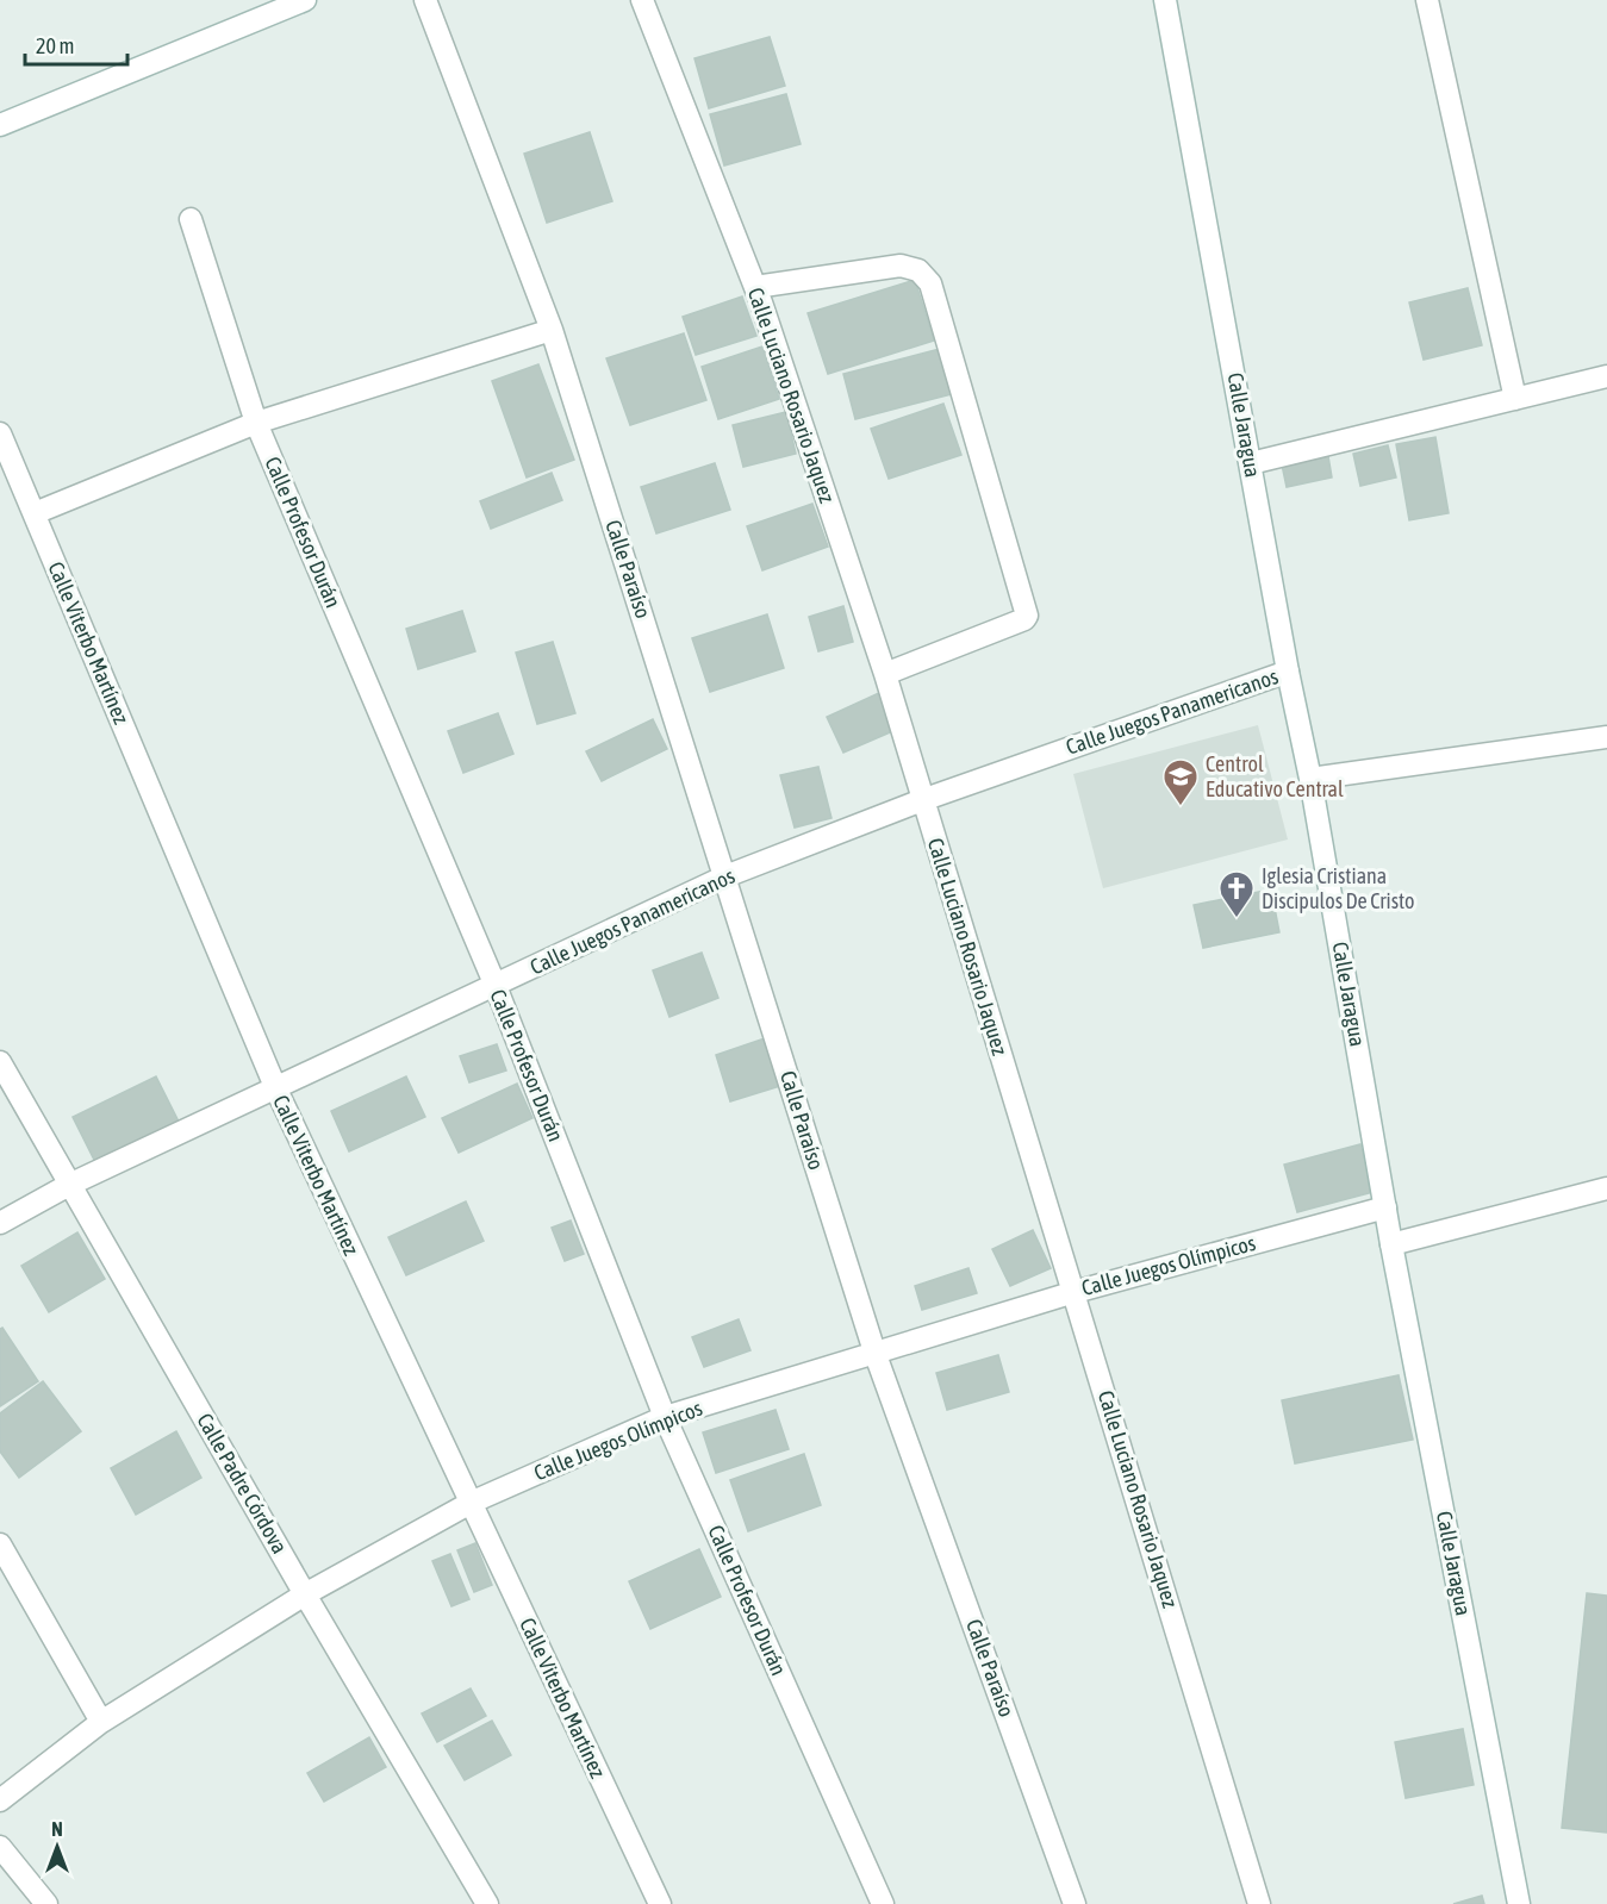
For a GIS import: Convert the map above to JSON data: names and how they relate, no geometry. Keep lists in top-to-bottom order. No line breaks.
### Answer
{"streets":{"street":["Calle Luciano Rosario Jaquez","Calle Jaragua","Calle Profesor Durán","Calle Paraíso","Calle Viterbo Martínez","Calle Juegos Panamericanos","Calle Juegos Olímpicos","Calle Padre Córdova"]},"crossings":[["Calle Luciano Rosario Jaquez","Calle Juegos Panamericanos"],["Calle Luciano Rosario Jaquez","Calle Juegos Olímpicos"],["Calle Jaragua","Calle Juegos Panamericanos"],["Calle Jaragua","Calle Juegos Olímpicos"],["Calle Profesor Durán","Calle Juegos Panamericanos"],["Calle Profesor Durán","Calle Juegos Olímpicos"],["Calle Paraíso","Calle Juegos Panamericanos"],["Calle Paraíso","Calle Juegos Olímpicos"],["Calle Viterbo Martínez","Calle Juegos Panamericanos"],["Calle Viterbo Martínez","Calle Juegos Olímpicos"],["Calle Juegos Panamericanos","Calle Padre Córdova"],["Calle Juegos Olímpicos","Calle Padre Córdova"]],"places":{"school or university":["Centrol Educativo Central"],"church":["Iglesia Cristiana Discipulos De Cristo"]},"scale_bar":"20 m","north":"top"}
